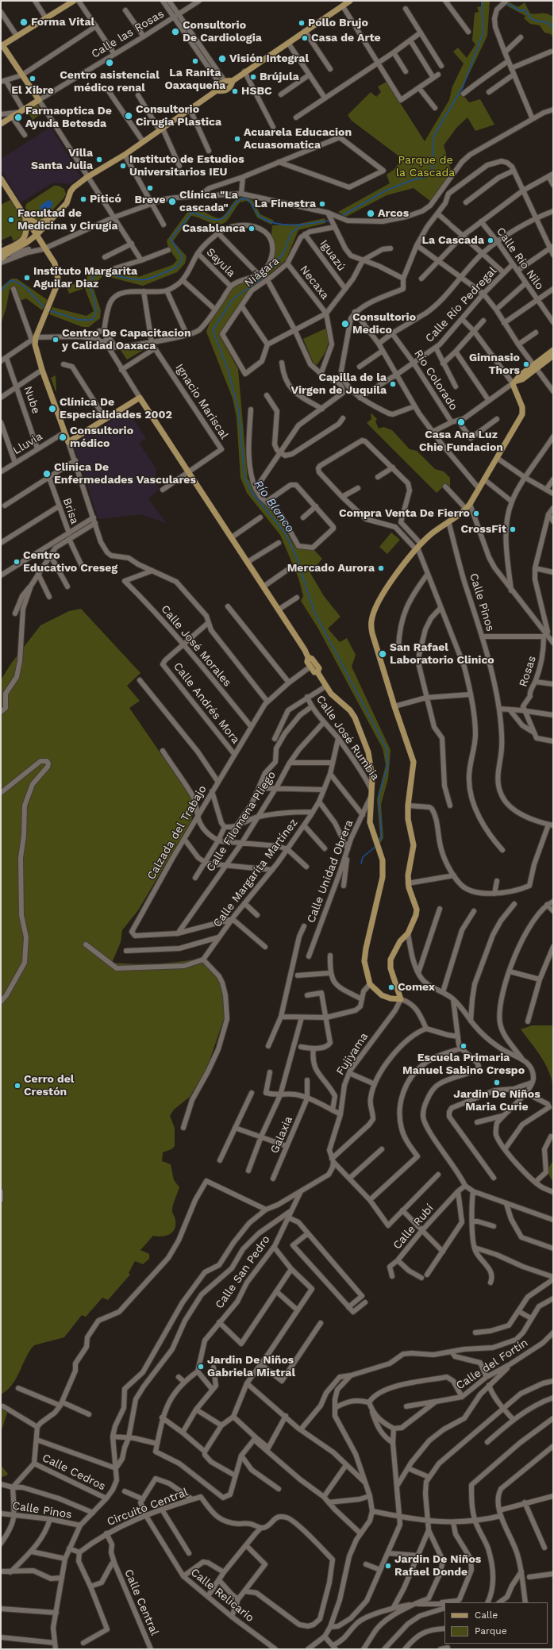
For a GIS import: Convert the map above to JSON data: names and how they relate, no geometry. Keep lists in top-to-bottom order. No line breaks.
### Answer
{"streets":{"main road":["Calle las Rosas"],"street":["Iguazú","Calle Río Nilo","Sayula","Niágara","Necaxa","Calle Río Pedregal","Río Colorado","Nube","Ignacio Mariscal","Lluvia","Brisa","Calle Pinos","Calle José Morales","Rosas","Calle Andrés Mora","Calle José Rumbia","Calle Filomena Pliego","Calzada del Trabajo","Calle Unidad Obrera","Calle Margarita Martínez","Fujiyama","Galaxia","Calle Rubí","Calle San Pedro","Calle del Fortín","Calle Cedros","Circuito Central","Calle Relicario","Calle Central"]},"crossings":[["Iguazú","Niágara"],["Calle Río Nilo","Calle Río Pedregal"],["Niágara","Necaxa"],["Calle Río Pedregal","Río Colorado"],["Nube","Lluvia"],["Calle José Morales","Calle Andrés Mora"],["Calle José Morales","Calzada del Trabajo"],["Calle Andrés Mora","Calzada del Trabajo"],["Calle José Rumbia","Calle Filomena Pliego"],["Calle José Rumbia","Calle Unidad Obrera"],["Calle José Rumbia","Calle Margarita Martínez"],["Calle Filomena Pliego","Calzada del Trabajo"],["Calzada del Trabajo","Calle Margarita Martínez"],["Circuito Central","Calle Relicario"],["Circuito Central","Calle Central"]],"water":["Río Blanco"],"parks":["Parque de la Cascada"],"places":["Forma Vital","Pollo Brujo","Consultorio De Cardiologia","Casa de Arte","Visión Integral","La Ranita Oaxaqueña","Centro asistencial médico renal","Brújula","El Xibre","HSBC","Consultorio Cirugia Plastica","Farmaoptica De Ayuda Betesda","Acuarela Educacion Acuasomatica","Villa Santa Julia","Instituto de Estudios Universitarios IEU","Breve","Piticó","Clínica \"La cascada\"","La Finestra","Arcos","Facultad de Medicina y Cirugía","Casablanca","La Cascada","Instituto Margarita Aguilar Diaz","Consultorio Medico","Centro De Capacitacion y Calidad Oaxaca","Gimnasio Thors","Capilla de la Virgen de Juquila","Clínica De Especialidades 2002","Casa Ana Luz Chie Fundacion","Consultorio médico","Clinica De Enfermedades Vasculares","Compra Venta De Fierro","CrossFit","Centro Educativo Creseg","Mercado Aurora","San Rafael Laboratorio Clinico","Comex","Escuela Primaria Manuel Sabino Crespo","Jardin De Niños Maria Curie","Cerro del Crestón","Jardin De Niños Gabriela Mistral","Jardin De Niños Rafael Donde"],"legend":["Calle","Parque"]}
